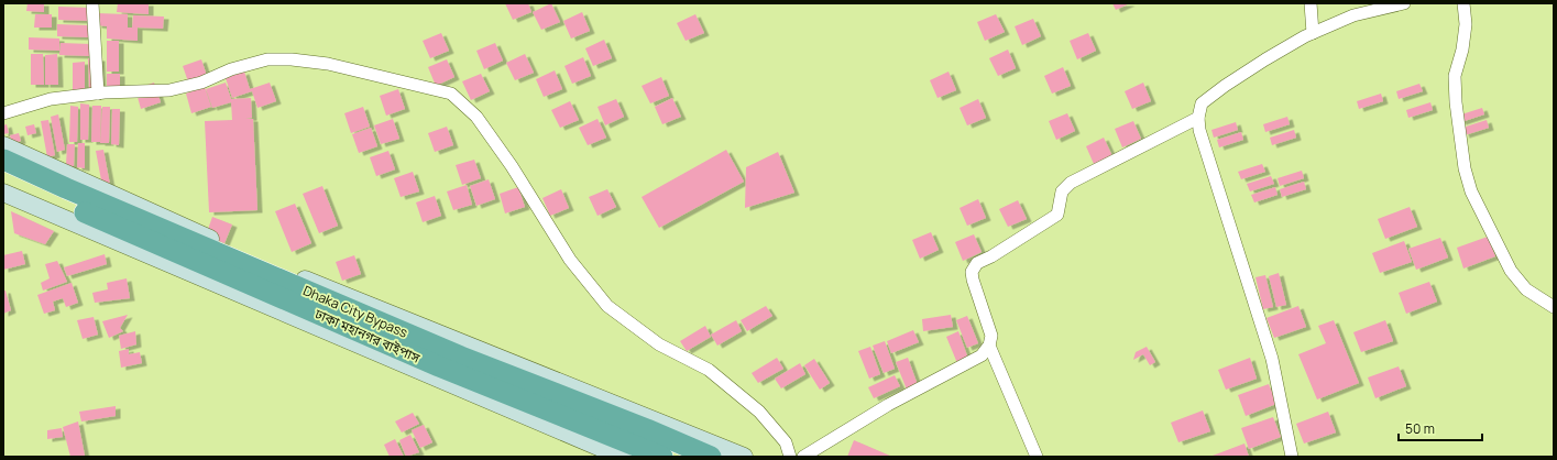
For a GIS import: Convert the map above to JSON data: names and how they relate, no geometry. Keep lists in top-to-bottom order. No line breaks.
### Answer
{"streets":{"highway":["Dhaka City Bypass","ঢাকা মহানগর বাইপাস"]},"scale_bar":"50 m"}
